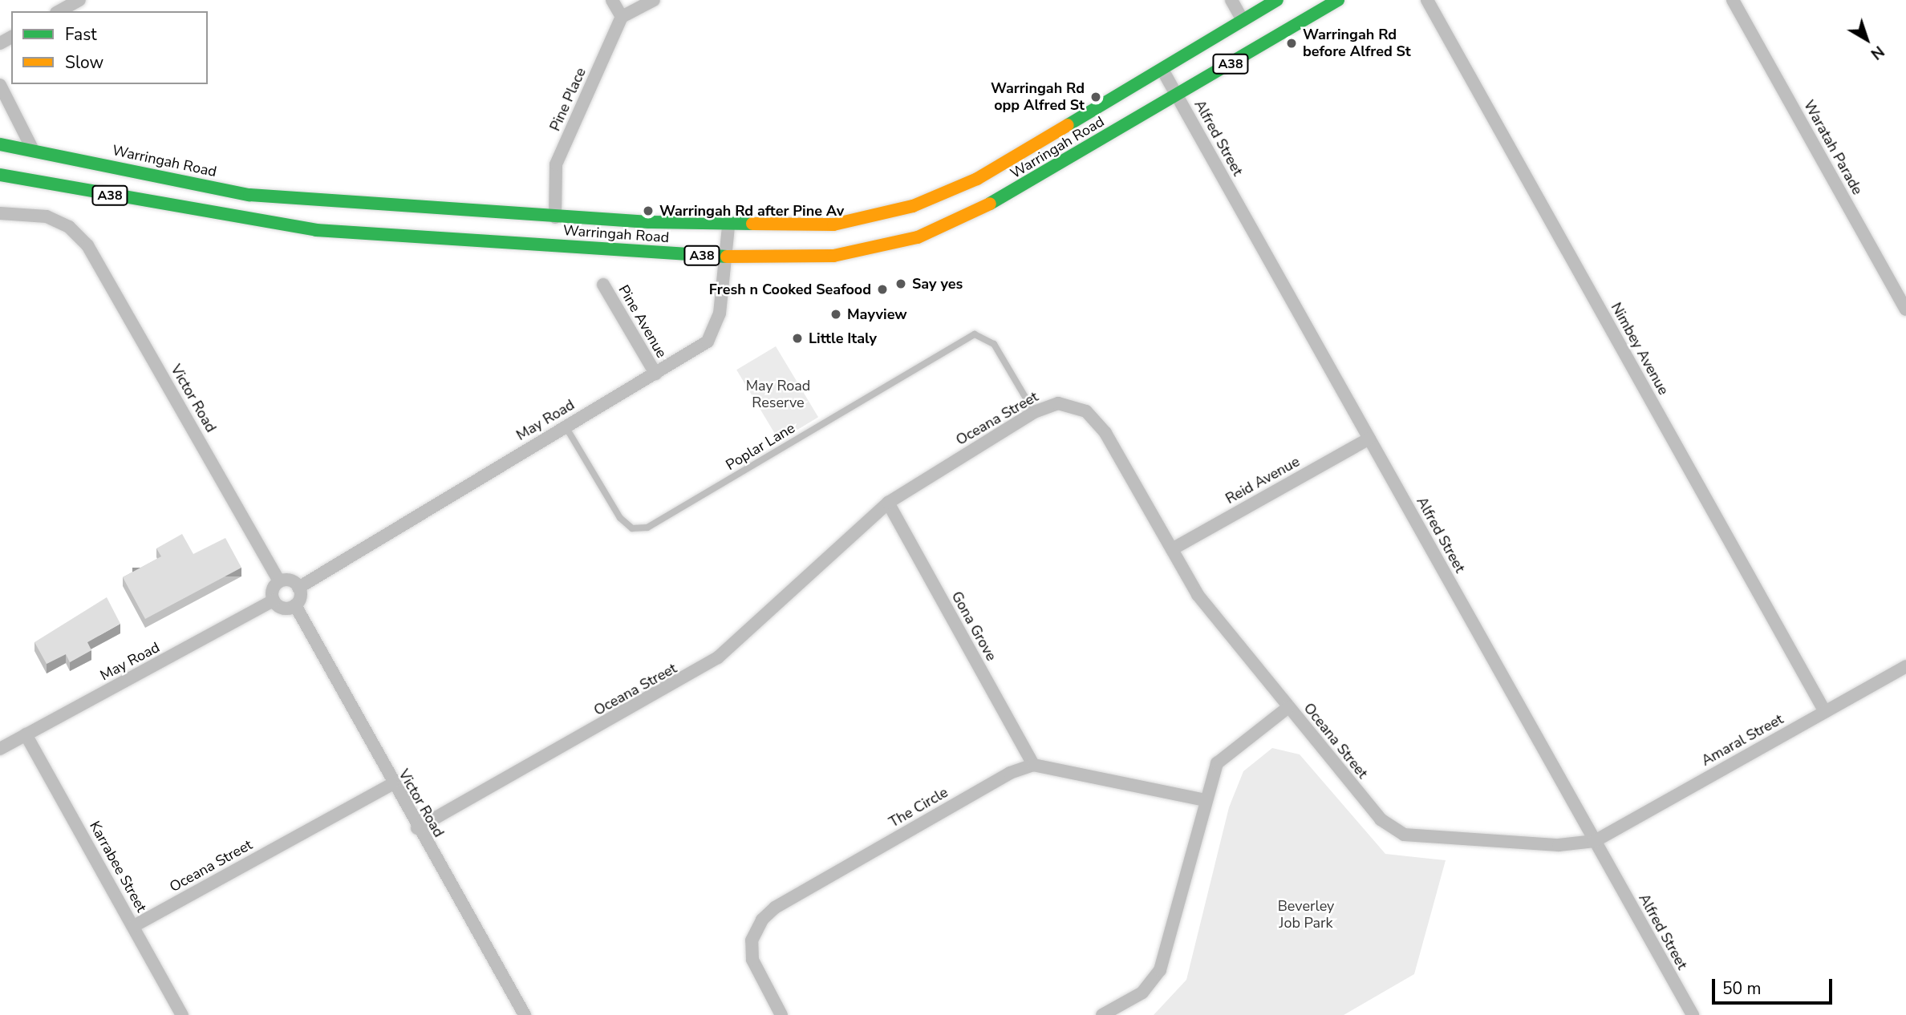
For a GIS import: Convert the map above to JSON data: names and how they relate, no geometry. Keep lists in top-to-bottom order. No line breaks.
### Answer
{"streets":{"highway":["A38","Warringah Road"],"street":["Pine Place","Alfred Street","Waratah Parade","Pine Avenue","Nimbey Avenue","Victor Road","Oceana Street","May Road","Reid Avenue","Gona Grove","Amaral Street","The Circle","Karrabee Street"],"lane":["Poplar Lane"]},"crossings":[["Pine Place","Warringah Road"],["Alfred Street","Warringah Road"],["Alfred Street","Oceana Street"],["Alfred Street","Reid Avenue"],["Alfred Street","Amaral Street"],["Warringah Road","May Road"],["Pine Avenue","May Road"],["Nimbey Avenue","Amaral Street"],["Victor Road","Oceana Street"],["Victor Road","May Road"],["Oceana Street","Poplar Lane"],["Oceana Street","Reid Avenue"],["Oceana Street","Gona Grove"],["Oceana Street","Amaral Street"],["Oceana Street","Karrabee Street"],["May Road","Poplar Lane"],["May Road","Karrabee Street"],["Gona Grove","The Circle"]],"parks":["May Road Reserve","Beverley Job Park"],"places":["Warringah Rd before Alfred St","Warringah Rd opp Alfred St","Warringah Rd after Pine Av","Say yes","Fresh n Cooked Seafood","Mayview","Little Italy"],"legend":["Fast","Slow"],"scale_bar":"50 m","north":"bottom right"}
